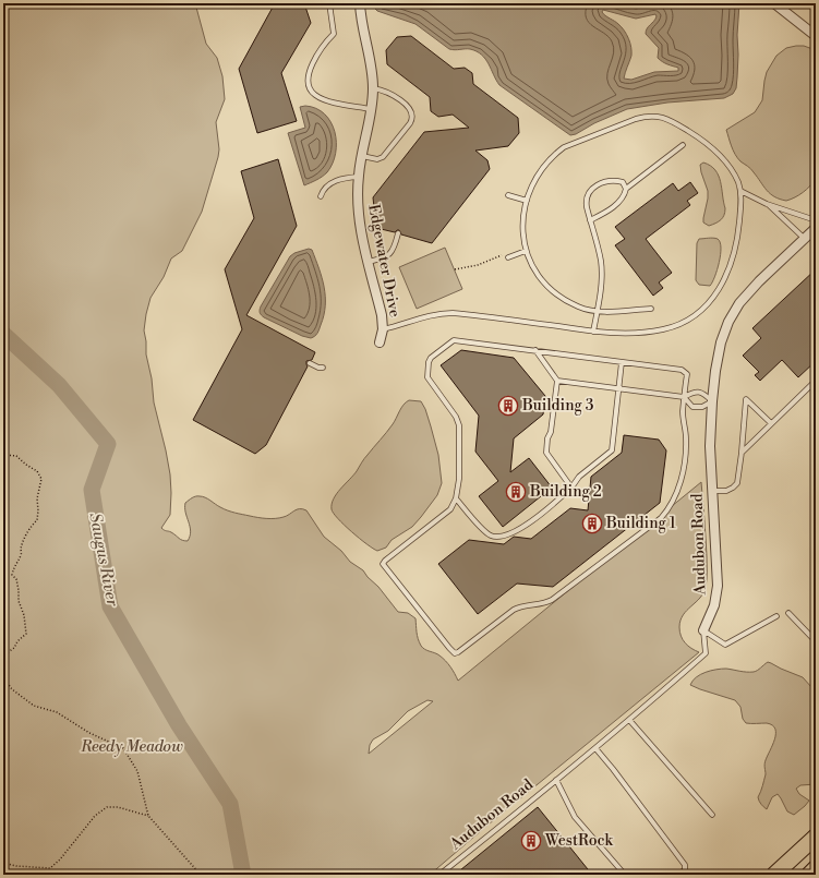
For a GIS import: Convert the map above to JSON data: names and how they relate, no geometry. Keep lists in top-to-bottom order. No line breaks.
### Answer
{"streets":{"street":["Edgewater Drive","Audubon Road"]},"water":["Saugus River"],"parks":["Reedy Meadow"],"places":{"building":["Building 3","Building 2","Building 1","WestRock"]}}
